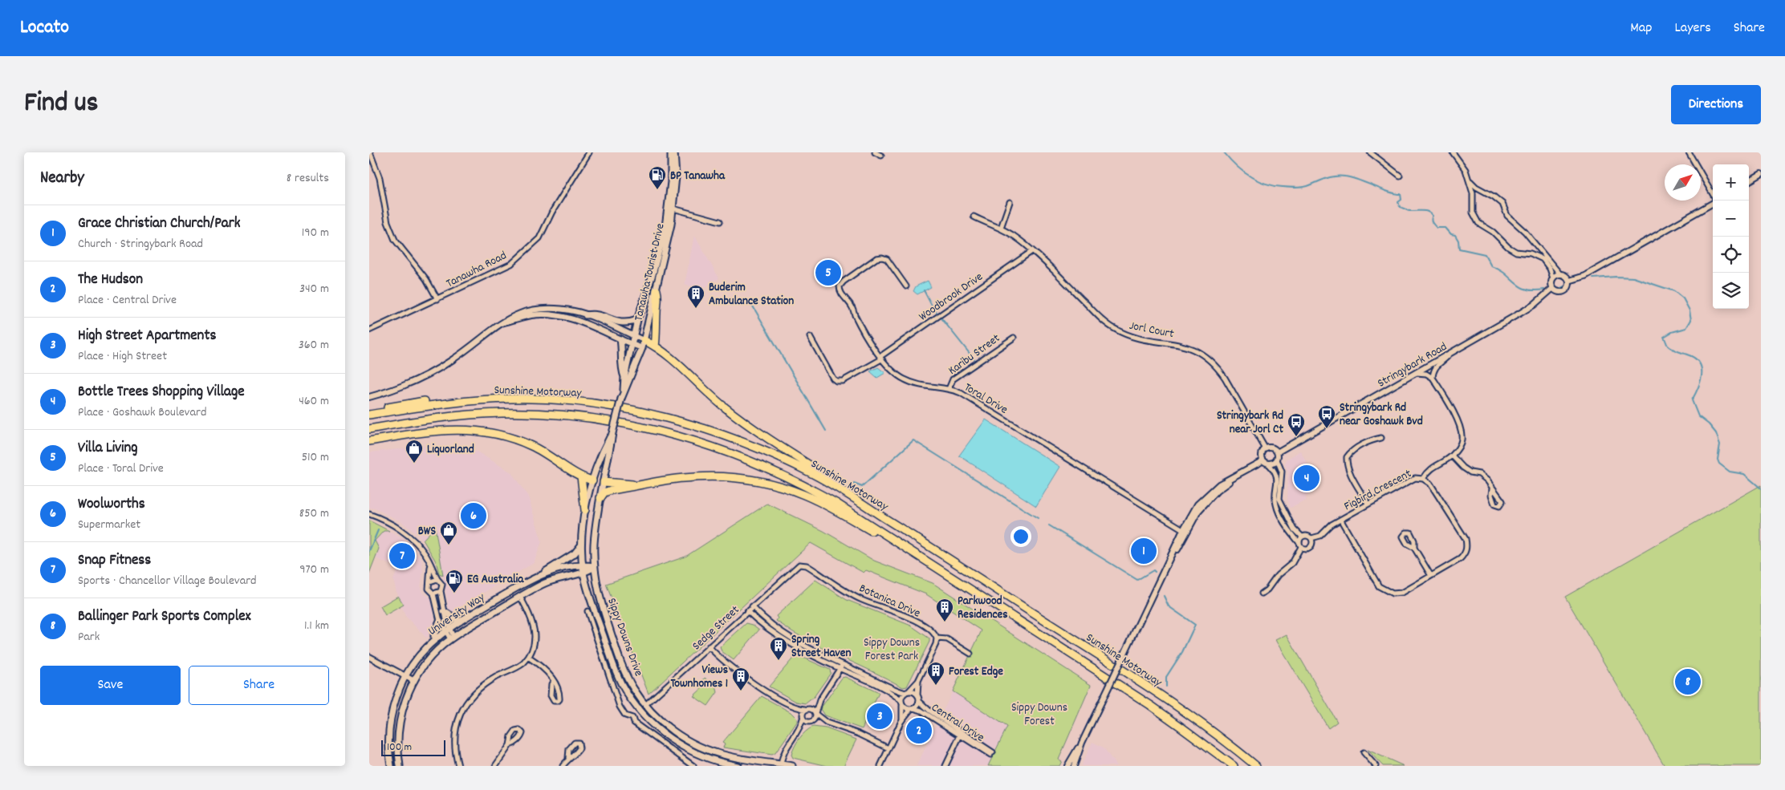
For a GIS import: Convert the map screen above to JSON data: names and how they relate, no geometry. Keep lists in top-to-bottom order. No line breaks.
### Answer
{"streets":{"highway":["Sunshine Motorway"],"main road":["Tanawha Tourist Drive","University Way","Sippy Downs Drive"],"street":["Tanawha Road","Woodbrook Drive","Jorl Court","Karibu Street","Stringybark Road","Toral Drive","Figbird Crescent","Botanica Drive","Sedge Street","Central Drive"]},"crossings":[["Tanawha Tourist Drive","Sippy Downs Drive"],["Woodbrook Drive","Jorl Court"],["Woodbrook Drive","Toral Drive"],["Jorl Court","Stringybark Road"],["Karibu Street","Toral Drive"],["Botanica Drive","Sedge Street"],["University Way","Sippy Downs Drive"],["Sedge Street","Sippy Downs Drive"]],"parks":["Sippy Downs Forest Park","Sippy Downs Forest"],"places":{"fuel station":["BP Tanawha","EG Australia"],"building":["Buderim Ambulance Station","Parkwood Residences","Spring Street Haven","Forest Edge","Views Townhomes 1"],"bus stop":["Stringybark Rd near Goshawk Bvd","Stringybark Rd near Jorl Ct"],"shop":["Liquorland","BWS"]},"scale_bar":"100 m","north":"top right","page":{"header":"Locato","nav":["Map","Layers","Share"],"title":"Find us","buttons":["Directions",["Save","Share"]],"heading":["Nearby","8 results"],"map_buttons":["+","−"],"list":[{"mark":"1","name":"Grace Christian Church/Park","note":"Church · Stringybark Road","value":"190 m"},{"mark":"2","name":"The Hudson","note":"Place · Central Drive","value":"340 m"},{"mark":"3","name":"High Street Apartments","note":"Place · High Street","value":"360 m"},{"mark":"4","name":"Bottle Trees Shopping Village","note":"Place · Goshawk Boulevard","value":"460 m"},{"mark":"5","name":"Villa Living","note":"Place · Toral Drive","value":"510 m"},{"mark":"6","name":"Woolworths","note":"Supermarket","value":"850 m"},{"mark":"7","name":"Snap Fitness","note":"Sports · Chancellor Village Boulevard","value":"970 m"},{"mark":"8","name":"Ballinger Park Sports Complex","note":"Park","value":"1.1 km"}],"pins":["5","4","6","1","7","8","3","2"],"scale":"100 m"}}
